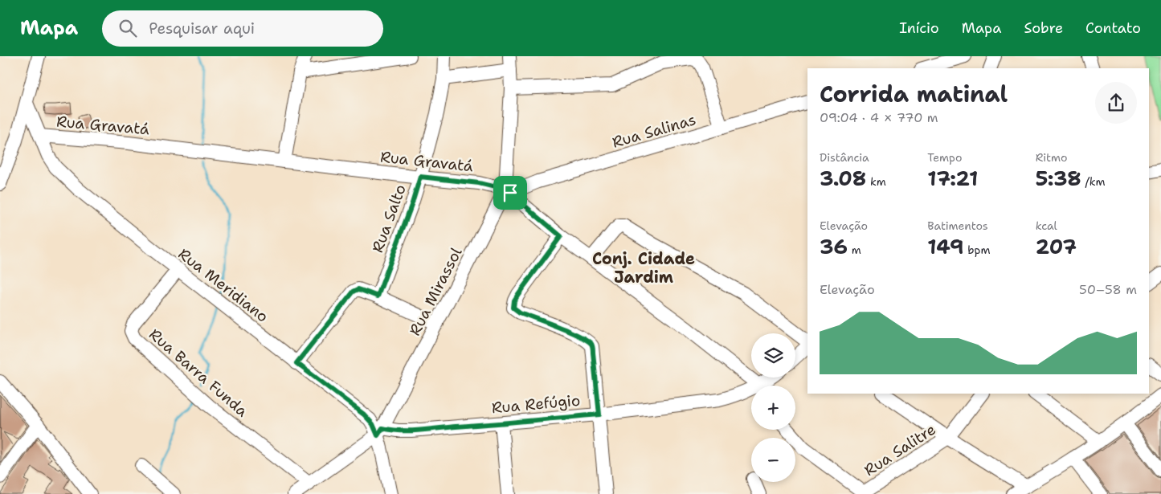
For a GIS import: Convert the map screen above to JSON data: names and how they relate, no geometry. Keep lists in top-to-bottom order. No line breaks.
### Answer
{"streets":{"street":["Rua Gravatá","Rua Salinas","Rua Salto","Rua Meridiano","Rua Mirassol","Rua Barra Funda","Rua Refúgio","Rua Salitre"]},"crossings":[["Rua Gravatá","Rua Salinas"],["Rua Gravatá","Rua Salto"],["Rua Gravatá","Rua Meridiano"],["Rua Gravatá","Rua Mirassol"],["Rua Salinas","Rua Mirassol"],["Rua Meridiano","Rua Mirassol"],["Rua Meridiano","Rua Barra Funda"],["Rua Meridiano","Rua Refúgio"],["Rua Mirassol","Rua Barra Funda"],["Rua Mirassol","Rua Refúgio"]],"districts":["Conj. Cidade Jardim"],"page":{"header":"Mapa","search":"Pesquisar aqui","nav":["Início","Mapa","Sobre","Contato"],"heading":["Corrida matinal","09:04 · 4 × 770 m"],"stats":[["Distância","3.08 km"],["Tempo","17:21"],["Ritmo","5:38 /km"],["Elevação","36 m"],["Batimentos","149 bpm"],["kcal","207"]],"chart":["Elevação","50–58 m"],"map_buttons":["+","−"]}}
